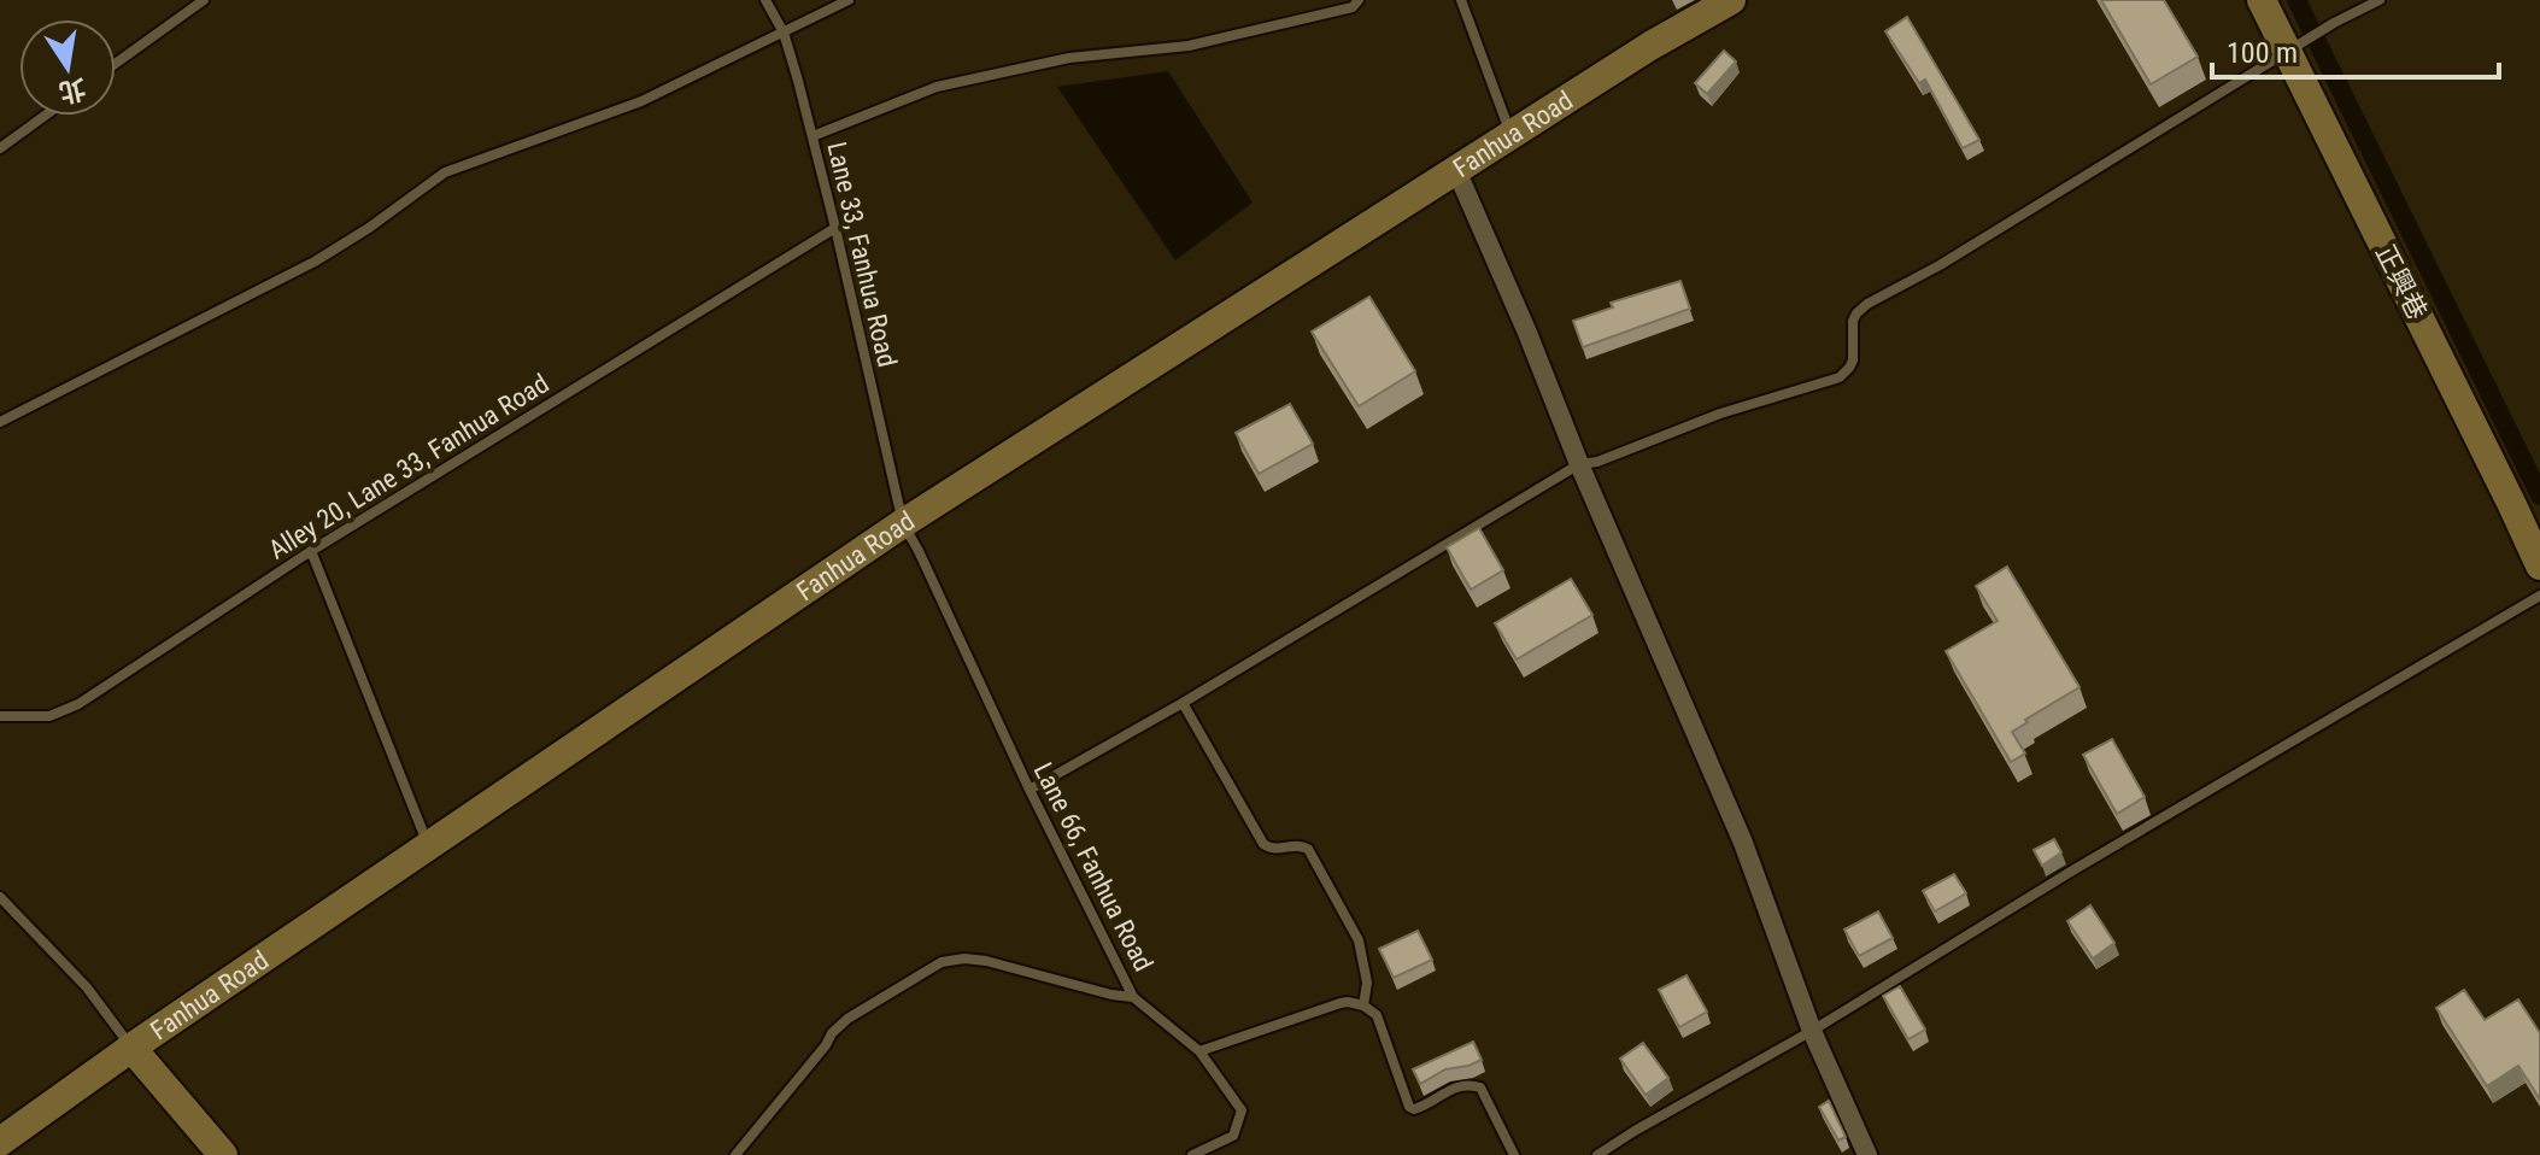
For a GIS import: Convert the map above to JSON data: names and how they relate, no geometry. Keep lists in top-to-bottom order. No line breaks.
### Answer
{"streets":{"main road":["Fanhua Road","正興巷"],"lane":["Lane 33, Fanhua Road","Alley 20, Lane 33, Fanhua Road","Lane 66, Fanhua Road"]},"crossings":[["Fanhua Road","Lane 33, Fanhua Road"],["Fanhua Road","Lane 66, Fanhua Road"],["Lane 33, Fanhua Road","Alley 20, Lane 33, Fanhua Road"],["Lane 33, Fanhua Road","Lane 66, Fanhua Road"]],"scale_bar":"100 m","north":"bottom"}
